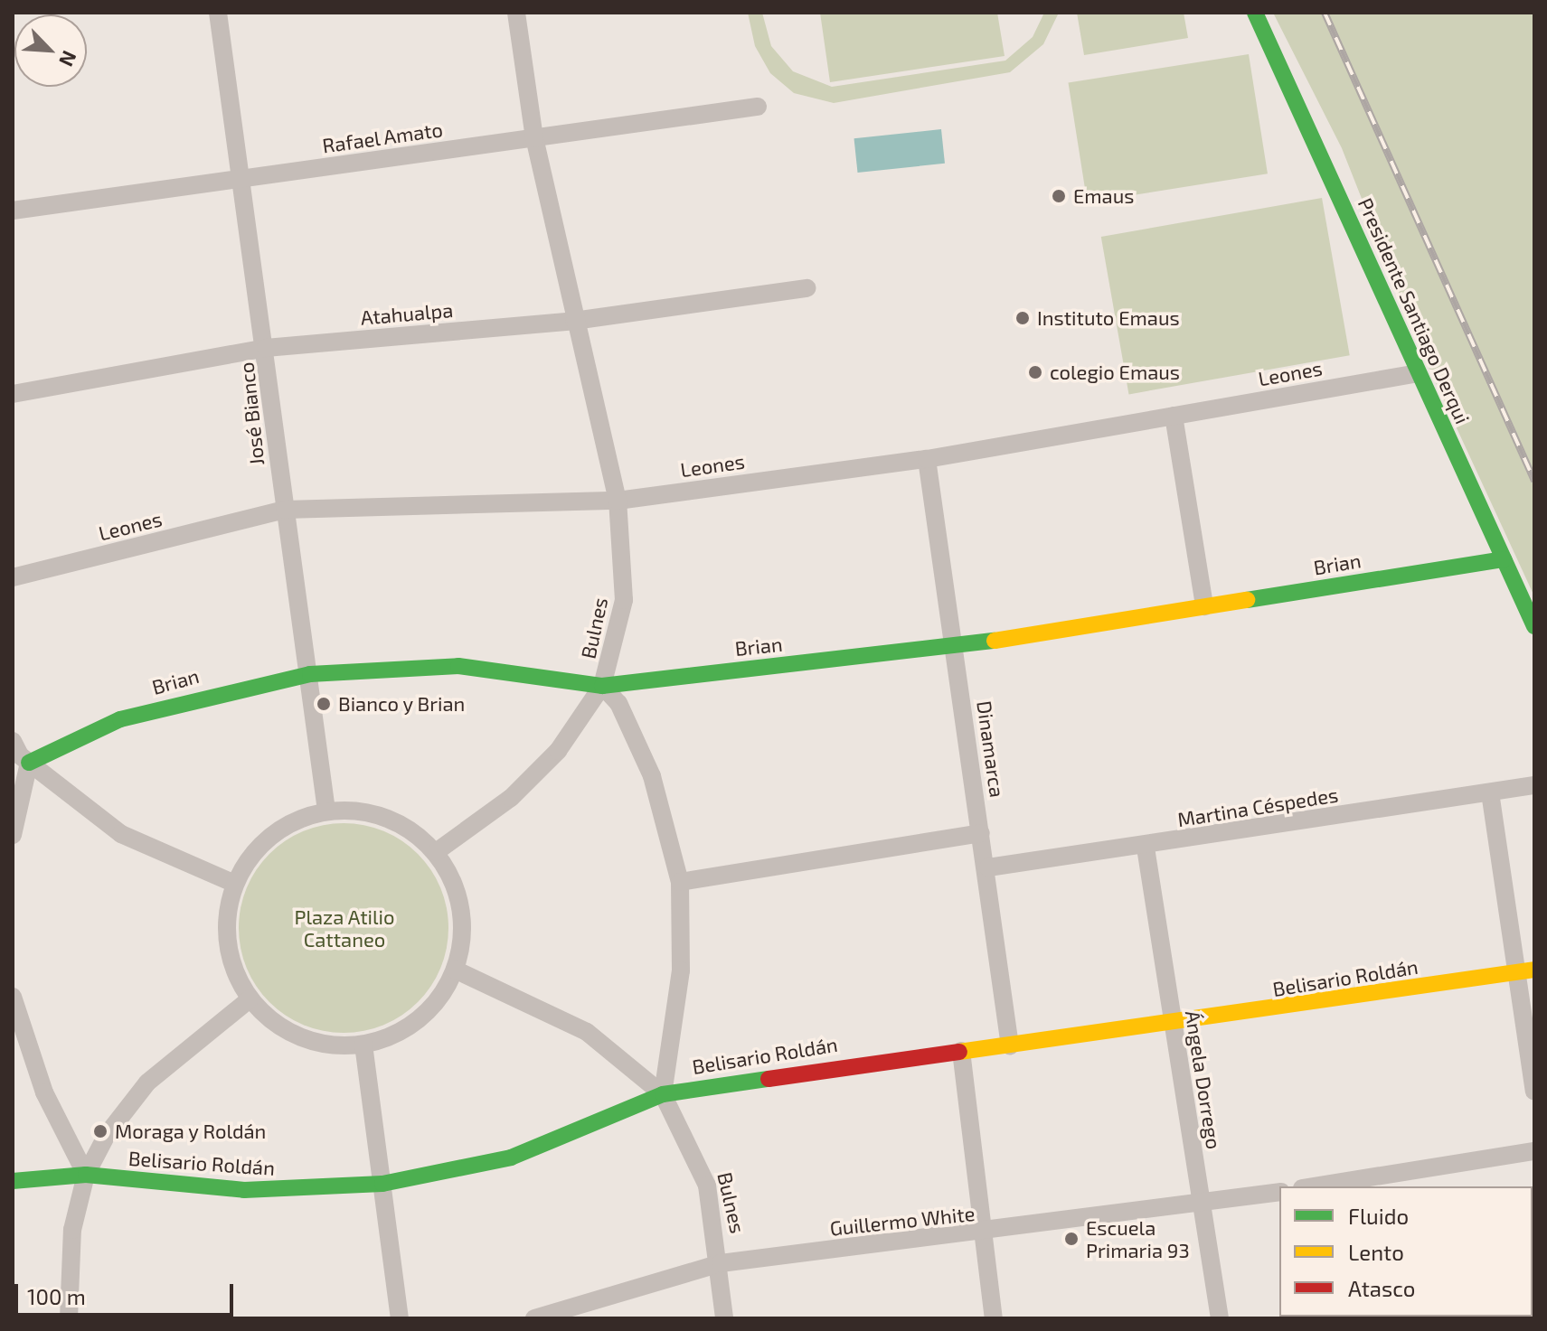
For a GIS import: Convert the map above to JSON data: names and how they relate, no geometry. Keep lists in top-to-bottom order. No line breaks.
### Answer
{"streets":{"street":["Rafael Amato","Presidente Santiago Derqui","Atahualpa","Leones","José Bianco","Brian","Bulnes","Dinamarca","Martina Céspedes","Belisario Roldán","Ángela Dorrego","Guillermo White"]},"crossings":[["Rafael Amato","José Bianco"],["Rafael Amato","Bulnes"],["Presidente Santiago Derqui","Leones"],["Presidente Santiago Derqui","Brian"],["Atahualpa","José Bianco"],["Atahualpa","Bulnes"],["Leones","José Bianco"],["Leones","Bulnes"],["Leones","Dinamarca"],["José Bianco","Brian"],["Brian","Bulnes"],["Brian","Dinamarca"],["Bulnes","Belisario Roldán"],["Bulnes","Guillermo White"],["Dinamarca","Martina Céspedes"],["Dinamarca","Belisario Roldán"],["Martina Céspedes","Ángela Dorrego"],["Belisario Roldán","Ángela Dorrego"],["Ángela Dorrego","Guillermo White"]],"parks":["Plaza Atilio Cattaneo"],"places":["Emaus","Instituto Emaus","colegio Emaus","Bianco y Brian","Moraga y Roldán","Escuela Primaria 93"],"legend":["Fluido","Lento","Atasco"],"scale_bar":"100 m","north":"bottom right"}
